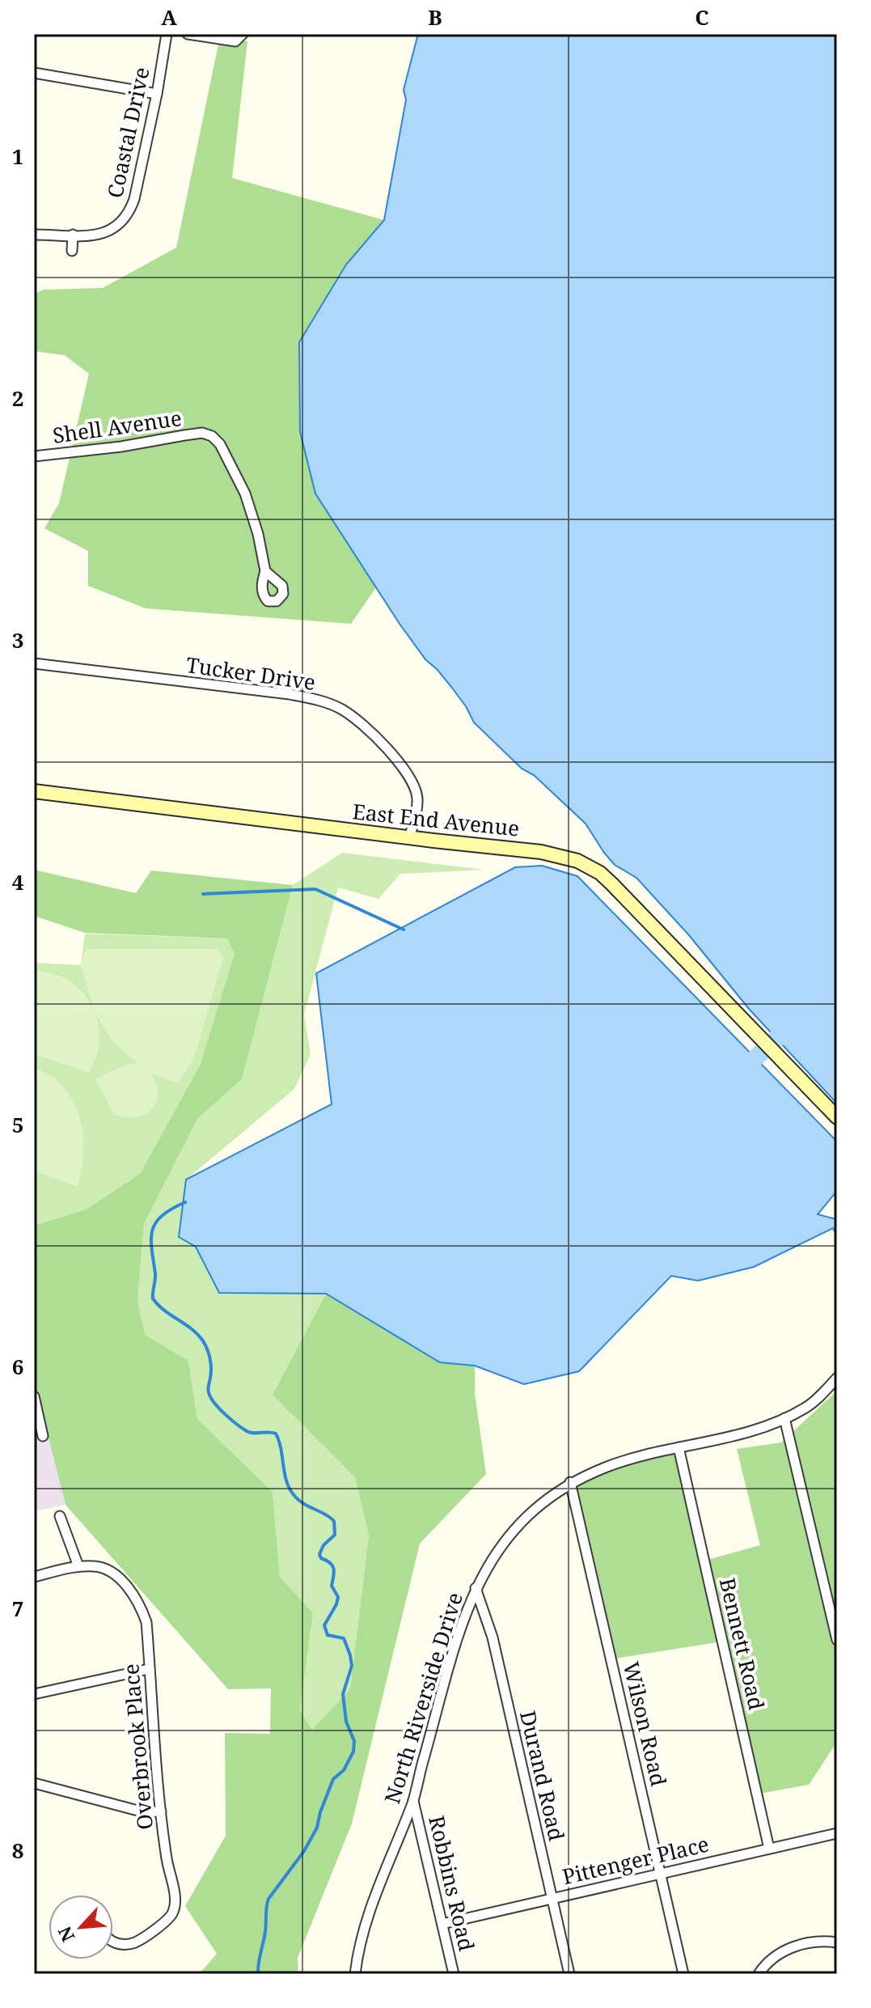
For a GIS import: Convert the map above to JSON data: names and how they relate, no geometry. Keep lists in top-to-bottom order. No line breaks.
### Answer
{"streets":{"street":["Coastal Drive","Shell Avenue","Tucker Drive","East End Avenue","Bennett Road","North Riverside Drive","Wilson Road","Overbrook Place","Durand Road","Pittenger Place","Robbins Road"]},"crossings":[["Tucker Drive","East End Avenue"],["Bennett Road","North Riverside Drive"],["Bennett Road","Pittenger Place"],["North Riverside Drive","Wilson Road"],["North Riverside Drive","Durand Road"],["North Riverside Drive","Robbins Road"],["Wilson Road","Pittenger Place"],["Durand Road","Pittenger Place"],["Pittenger Place","Robbins Road"]],"north":"bottom left","grid":{"columns":["A","B","C"],"rows":["1","2","3","4","5","6","7","8"]}}
